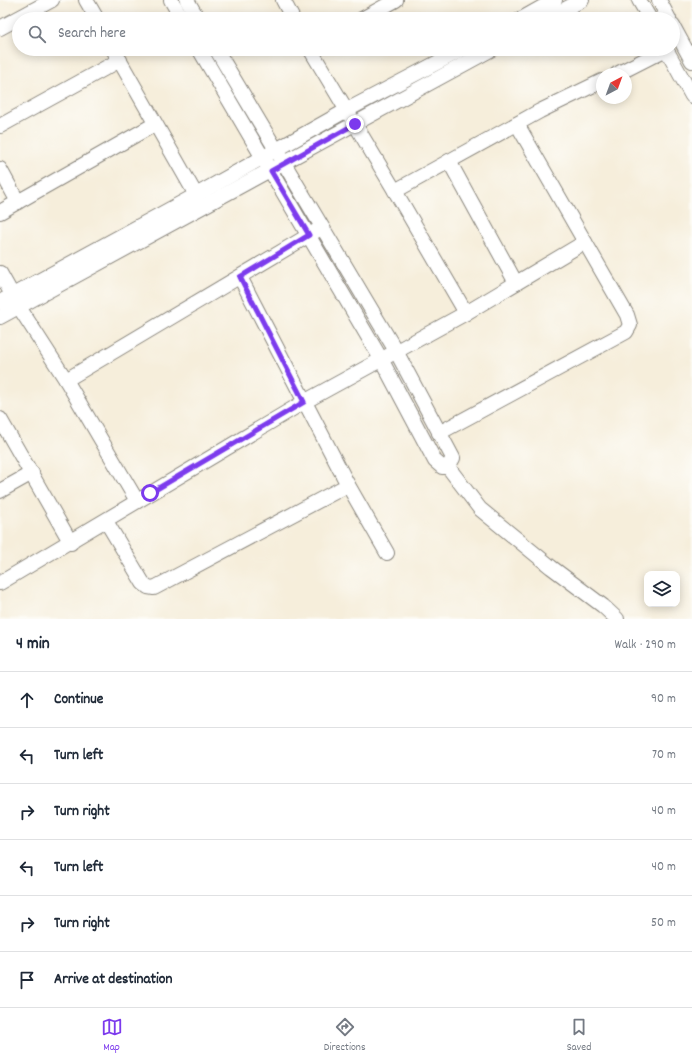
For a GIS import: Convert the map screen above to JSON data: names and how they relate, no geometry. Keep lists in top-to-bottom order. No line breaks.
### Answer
{"north":"top right","page":{"search":"Search here","heading":["4 min","Walk · 290 m"],"list":[["Continue","90 m"],["Turn left","70 m"],["Turn right","40 m"],["Turn left","40 m"],["Turn right","50 m"],"Arrive at destination"],"nav":["Map","Directions","Saved"]}}
